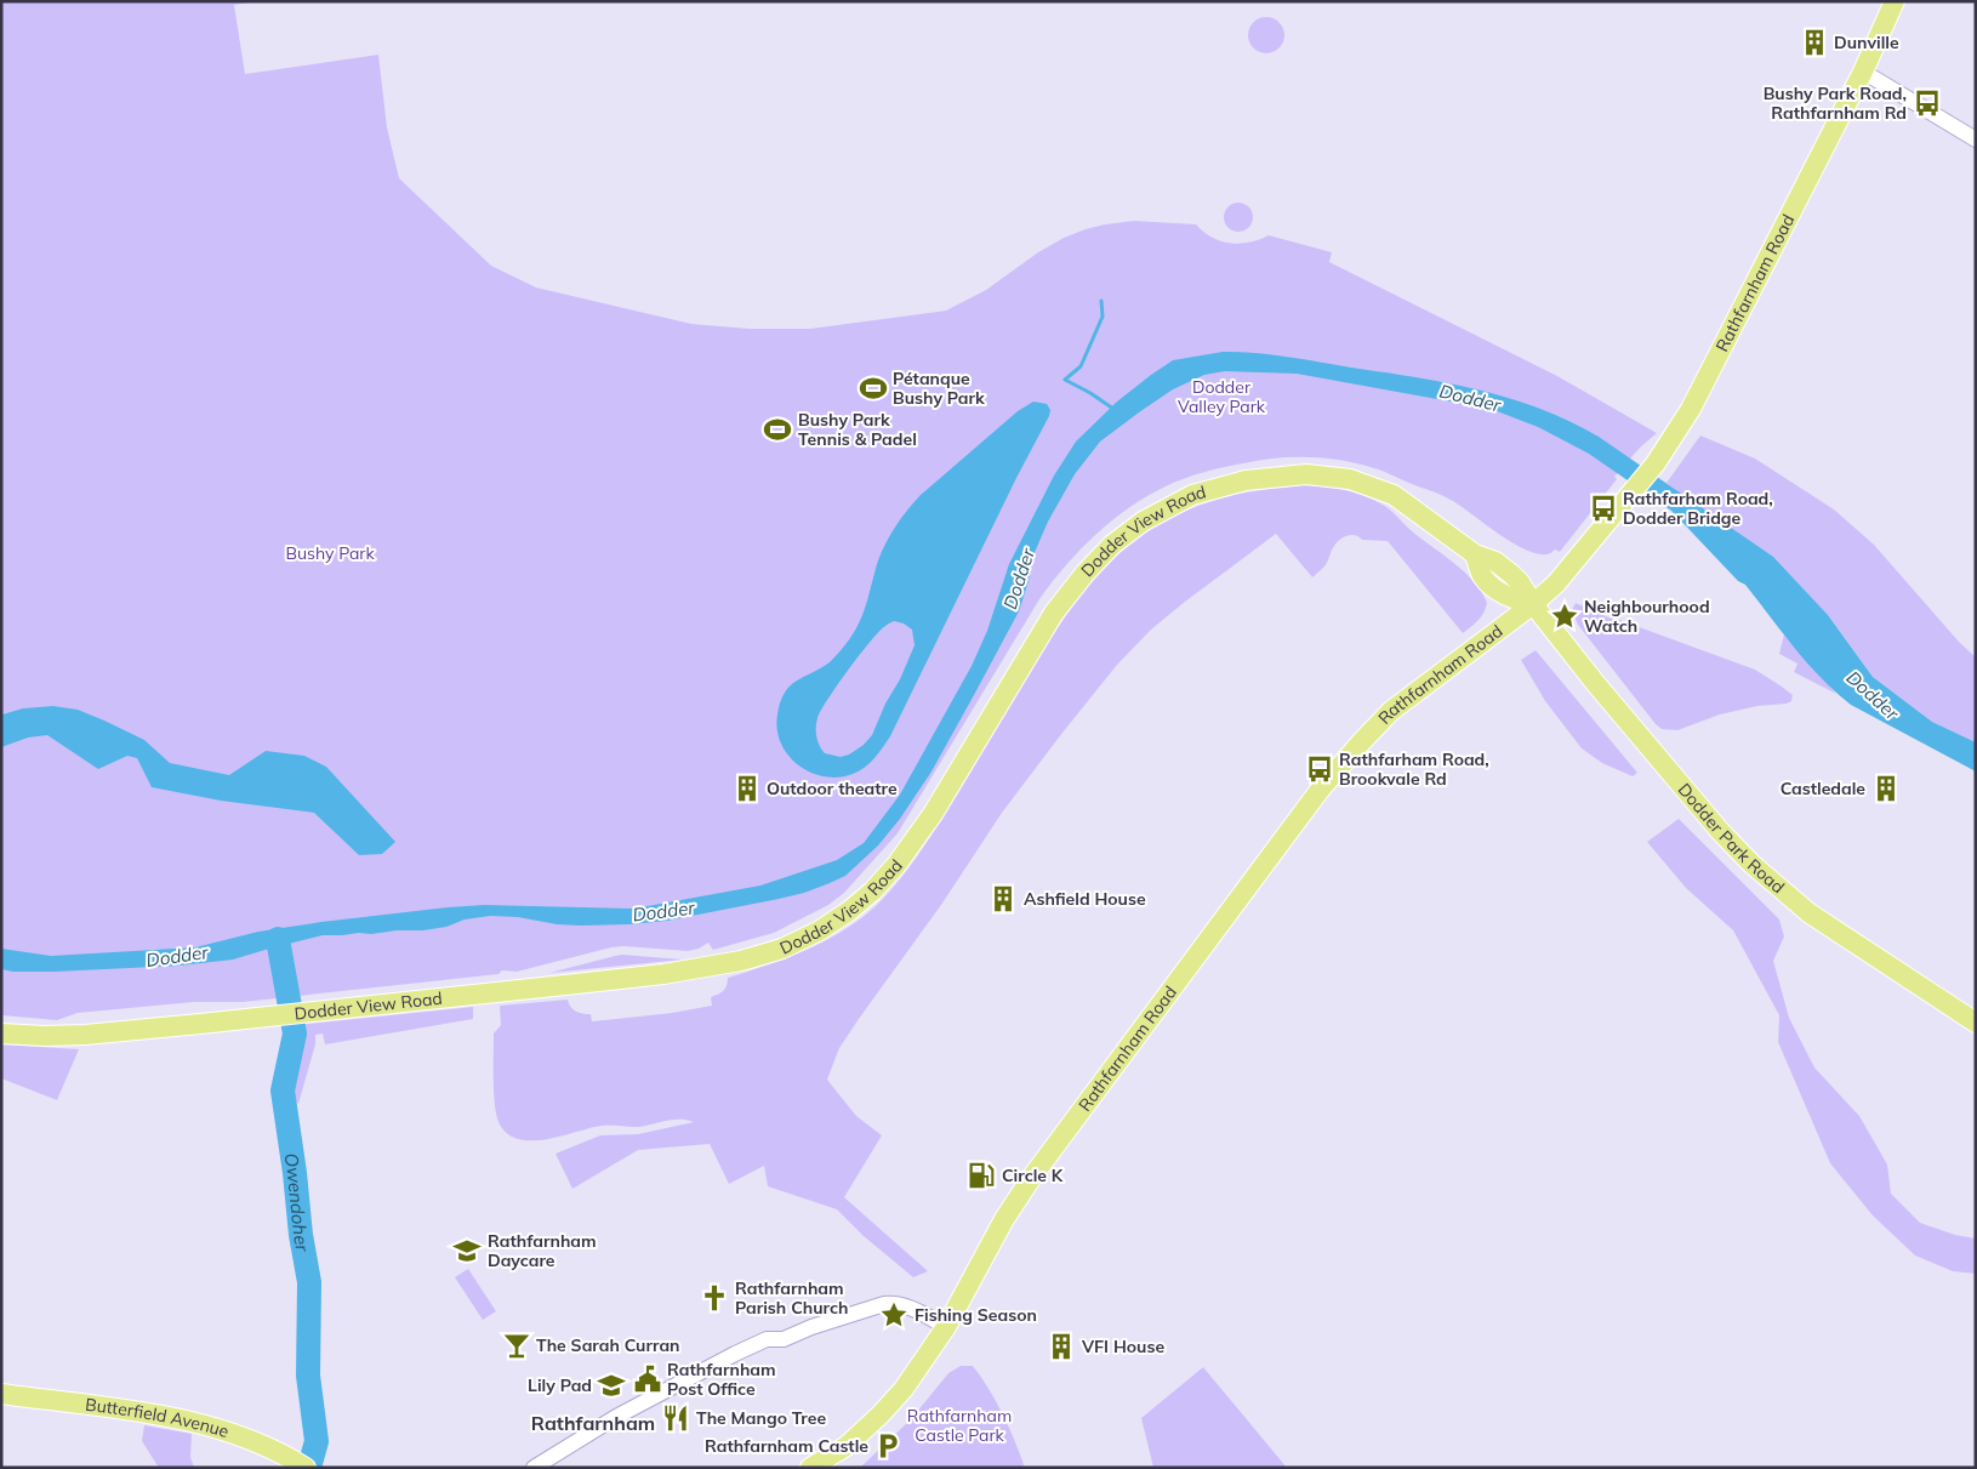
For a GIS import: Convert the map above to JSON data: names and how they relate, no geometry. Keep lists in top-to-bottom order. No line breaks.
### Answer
{"streets":{"main road":["Rathfarnham Road","Dodder View Road","Dodder Park Road","Butterfield Avenue"]},"crossings":[["Rathfarnham Road","Dodder View Road"],["Rathfarnham Road","Dodder Park Road"],["Dodder View Road","Dodder Park Road"]],"districts":["Rathfarnham"],"water":["Dodder","Owendoher"],"parks":["Dodder Valley Park","Bushy Park","Rathfarnham Castle Park"],"places":{"building":["Dunville","Outdoor theatre","Castledale","Ashfield House","VFI House"],"bus stop":["Bushy Park Road, Rathfarnham Rd","Rathfarham Road, Dodder Bridge","Rathfarham Road, Brookvale Rd"],"sports":["Pétanque Bushy Park","Bushy Park Tennis & Padel"],"place":["Neighbourhood Watch","Fishing Season"],"fuel station":["Circle K"],"school or university":["Rathfarnham Daycare","Lily Pad"],"church":["Rathfarnham Parish Church"],"bar":["The Sarah Curran"],"public building":["Rathfarnham Post Office"],"restaurant":["The Mango Tree"],"parking":["Rathfarnham Castle"]}}
